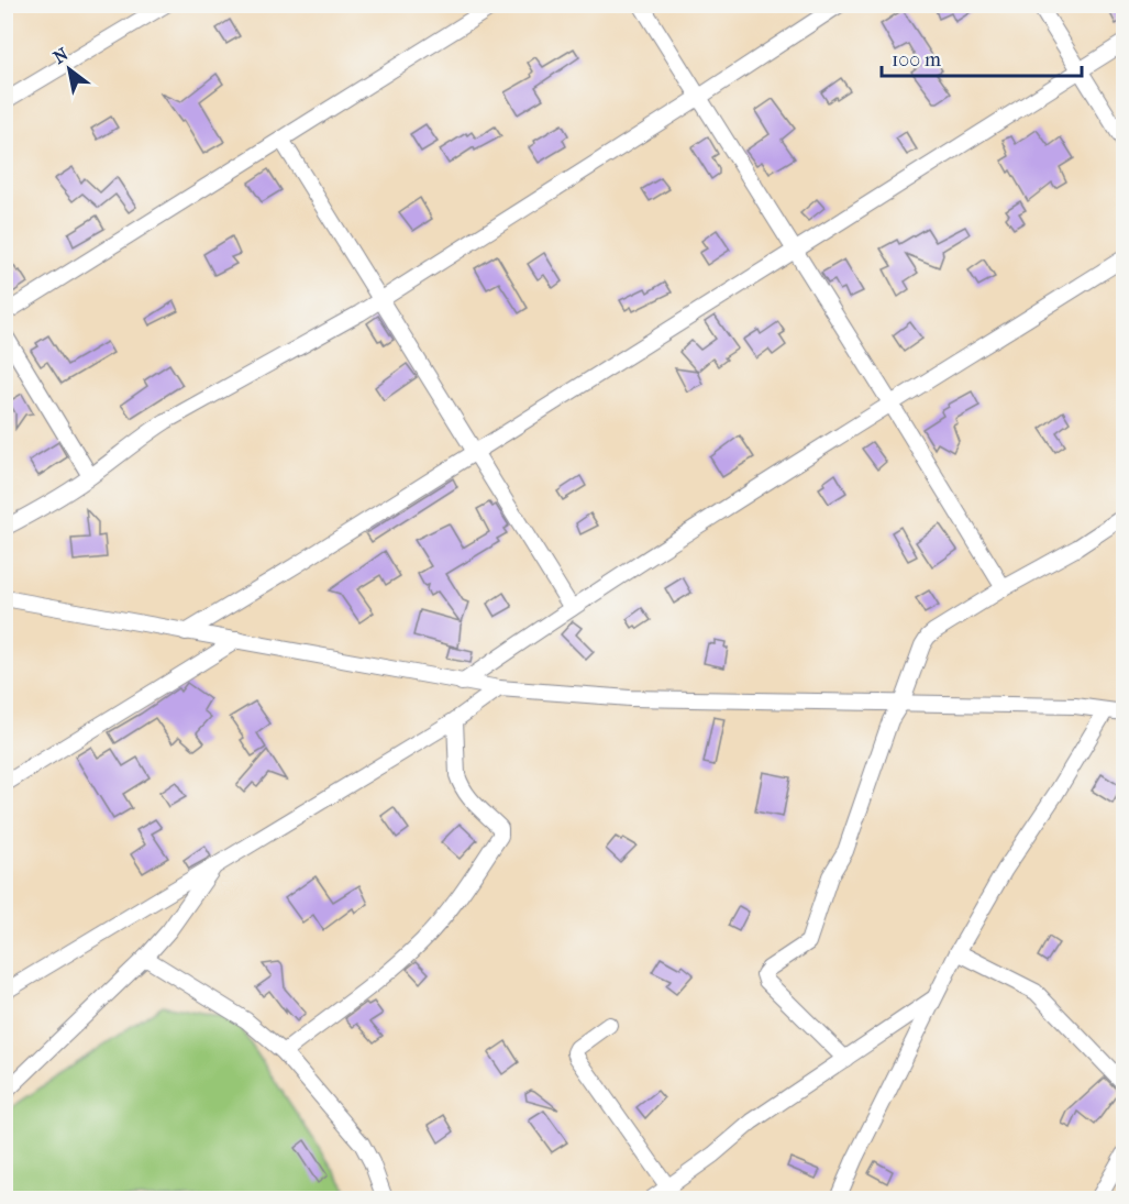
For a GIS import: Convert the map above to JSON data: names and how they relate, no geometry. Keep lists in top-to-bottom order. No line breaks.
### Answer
{"scale_bar":"100 m","north":"top left"}
